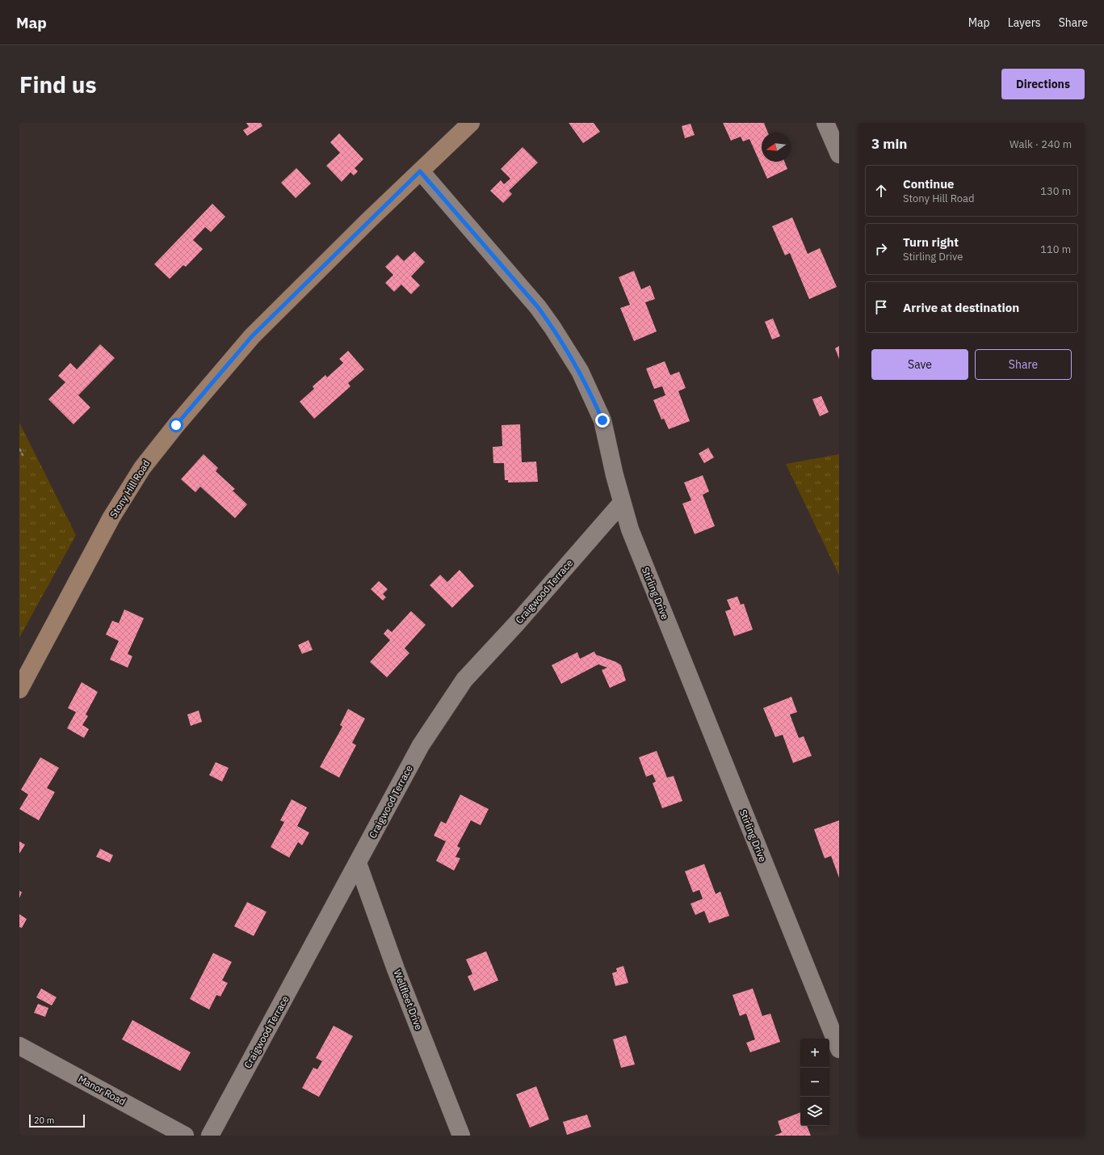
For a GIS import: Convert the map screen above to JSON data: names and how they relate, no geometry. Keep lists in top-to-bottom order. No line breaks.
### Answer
{"streets":{"main road":["Stony Hill Road"],"street":["Craigwood Terrace","Stirling Drive","Wellfleet Drive","Manor Road"]},"crossings":[["Stony Hill Road","Stirling Drive"],["Craigwood Terrace","Stirling Drive"],["Craigwood Terrace","Wellfleet Drive"]],"scale_bar":"20 m","north":"left","page":{"header":"Map","nav":["Map","Layers","Share"],"buttons":["Directions",["Save","Share"]],"title":"Find us","heading":["3 min","Walk · 240 m"],"list":[["Continue","Stony Hill Road","130 m"],["Turn right","Stirling Drive","110 m"],"Arrive at destination"],"map_buttons":["+","−"],"scale":"20 m"}}
